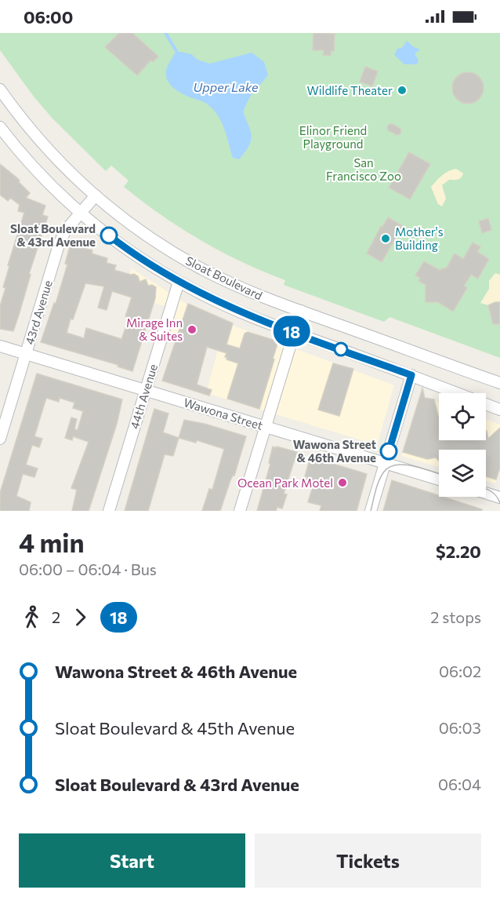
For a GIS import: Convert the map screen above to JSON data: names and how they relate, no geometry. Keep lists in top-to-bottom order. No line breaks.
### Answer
{"streets":{"street":["Sloat Boulevard","43rd Avenue","44th Avenue","Wawona Street"]},"crossings":[["Sloat Boulevard","43rd Avenue"],["Sloat Boulevard","44th Avenue"],["43rd Avenue","Wawona Street"],["44th Avenue","Wawona Street"]],"water":["Upper Lake"],"parks":["Elinor Friend Playground","San Francisco Zoo"],"places":["Wildlife Theater","Sloat Boulevard & 43rd Avenue","Mother's Building","Mirage Inn & Suites","Wawona Street & 46th Avenue","Ocean Park Motel"],"lines":["bus line 18"],"page":{"status":"06:00","on_map":"18","heading":["4 min","06:00 – 06:04 · Bus","$2.20"],"legs":["2","18","2 stops"],"list":[{"name":"Wawona Street & 46th Avenue","value":"06:02"},{"name":"Sloat Boulevard & 45th Avenue","value":"06:03"},{"name":"Sloat Boulevard & 43rd Avenue","value":"06:04"}],"buttons":["Start","Tickets"]}}
